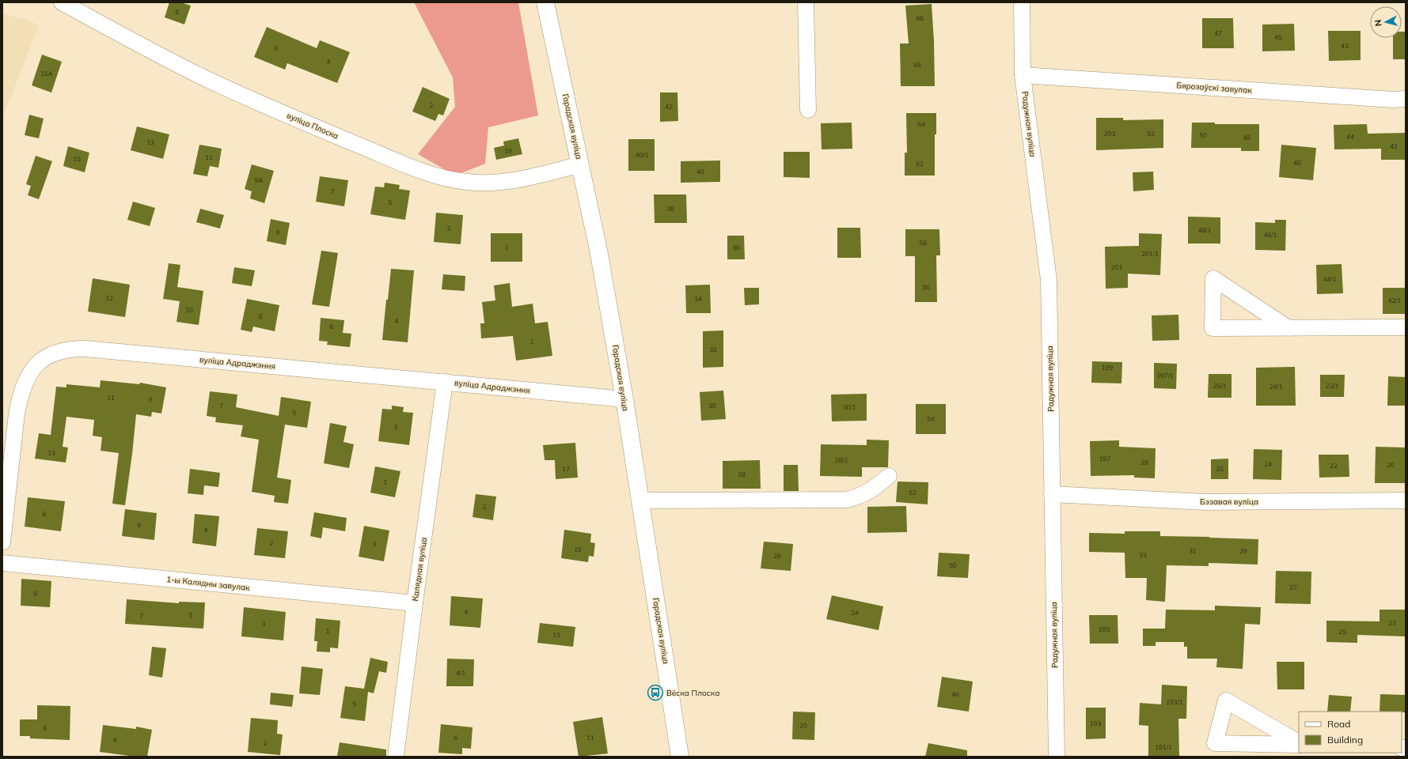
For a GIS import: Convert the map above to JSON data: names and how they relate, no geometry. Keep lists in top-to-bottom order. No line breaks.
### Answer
{"streets":{"main road":["Гарадская вуліца"],"street":["Бярозаўскі завулак","Радужная вуліца","вуліца Плоска","вуліца Адраджэння","Бэзавая вуліца","Калядная вуліца","1-ы Калядны завулак"]},"crossings":[["Бярозаўскі завулак","Радужная вуліца"],["Радужная вуліца","Бэзавая вуліца"],["вуліца Плоска","Гарадская вуліца"],["Гарадская вуліца","вуліца Адраджэння"],["вуліца Адраджэння","Калядная вуліца"],["Калядная вуліца","1-ы Калядны завулак"]],"places":{"bus stop":["Вёска Плоска"]},"house_numbers":["8","68","47","45","43","6","4","66","15А","2","42","64","203","52","50","44","48","13","42","19","40/1","11","15","46","62","40","9А","7","5","38","3","48/1","9","46/1","58","1","36","201/1","201","44/1","56","12","34","42/1","10","8","4","6","2","32","199","197/1","26/1","22/1","24/1","11","9","7","30","30/1","5","54","3","13","197","28/1","28","24","20","22","17","26","28","1","52","2","8","6","4","2","3","15","31","29","33","26","50","27","9","4","24","5","7","23","3","195","1","25","13","4/1","46","193/1","5","193","20","6","6","11","4","2","191/1"],"legend":["Road","Building"],"north":"left"}
